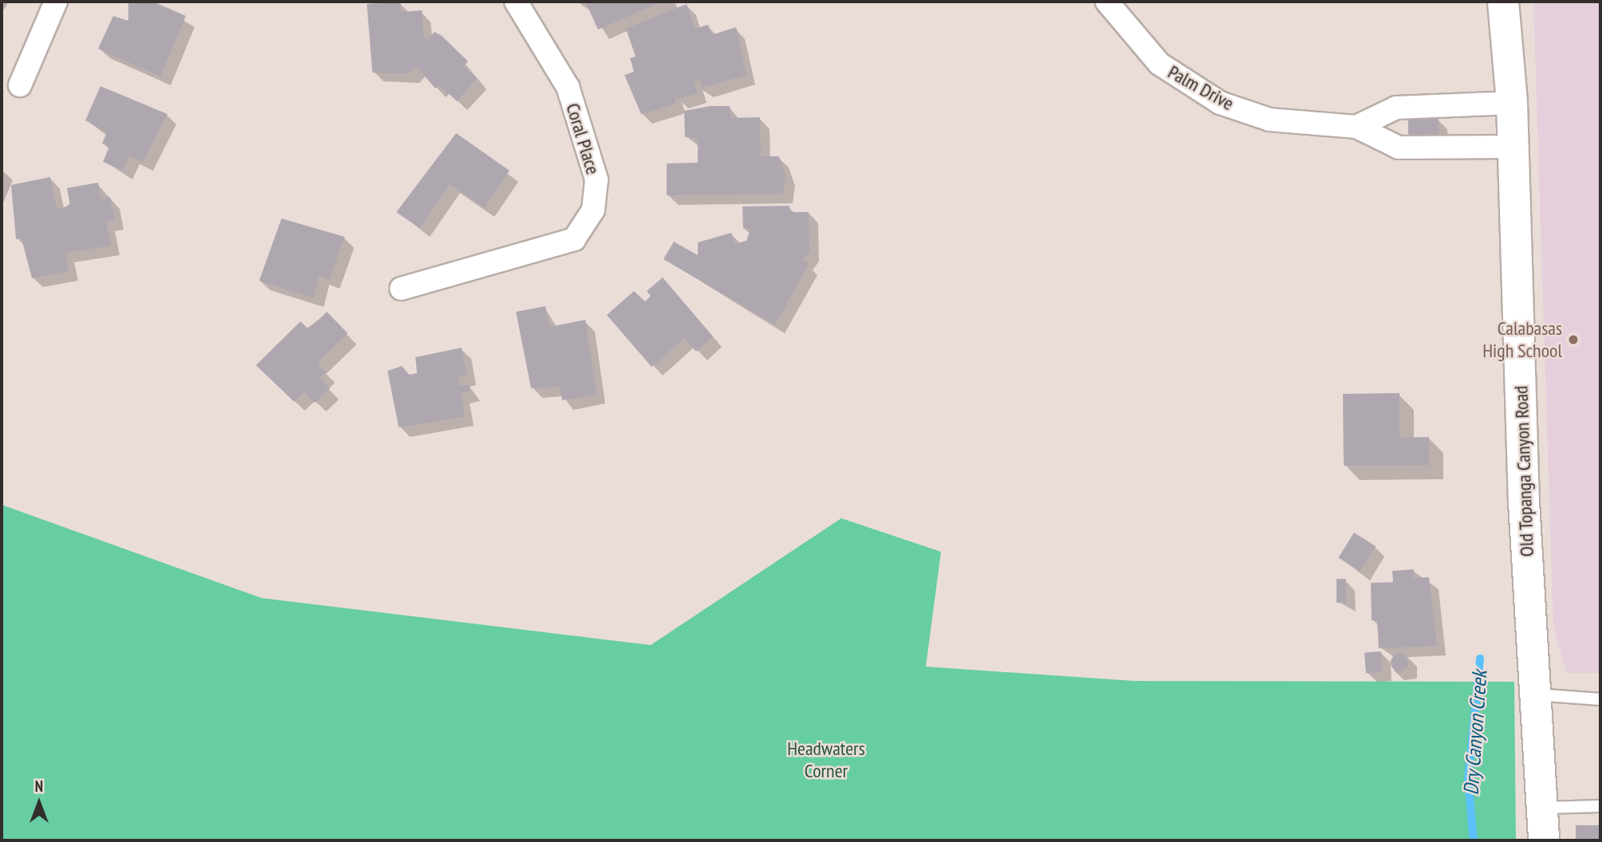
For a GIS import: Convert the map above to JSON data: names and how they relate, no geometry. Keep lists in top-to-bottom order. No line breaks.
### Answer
{"streets":{"street":["Palm Drive","Coral Place","Old Topanga Canyon Road"]},"crossings":[["Palm Drive","Old Topanga Canyon Road"]],"water":["Dry Canyon Creek"],"parks":["Headwaters Corner"],"places":["Calabasas High School"],"north":"top"}
